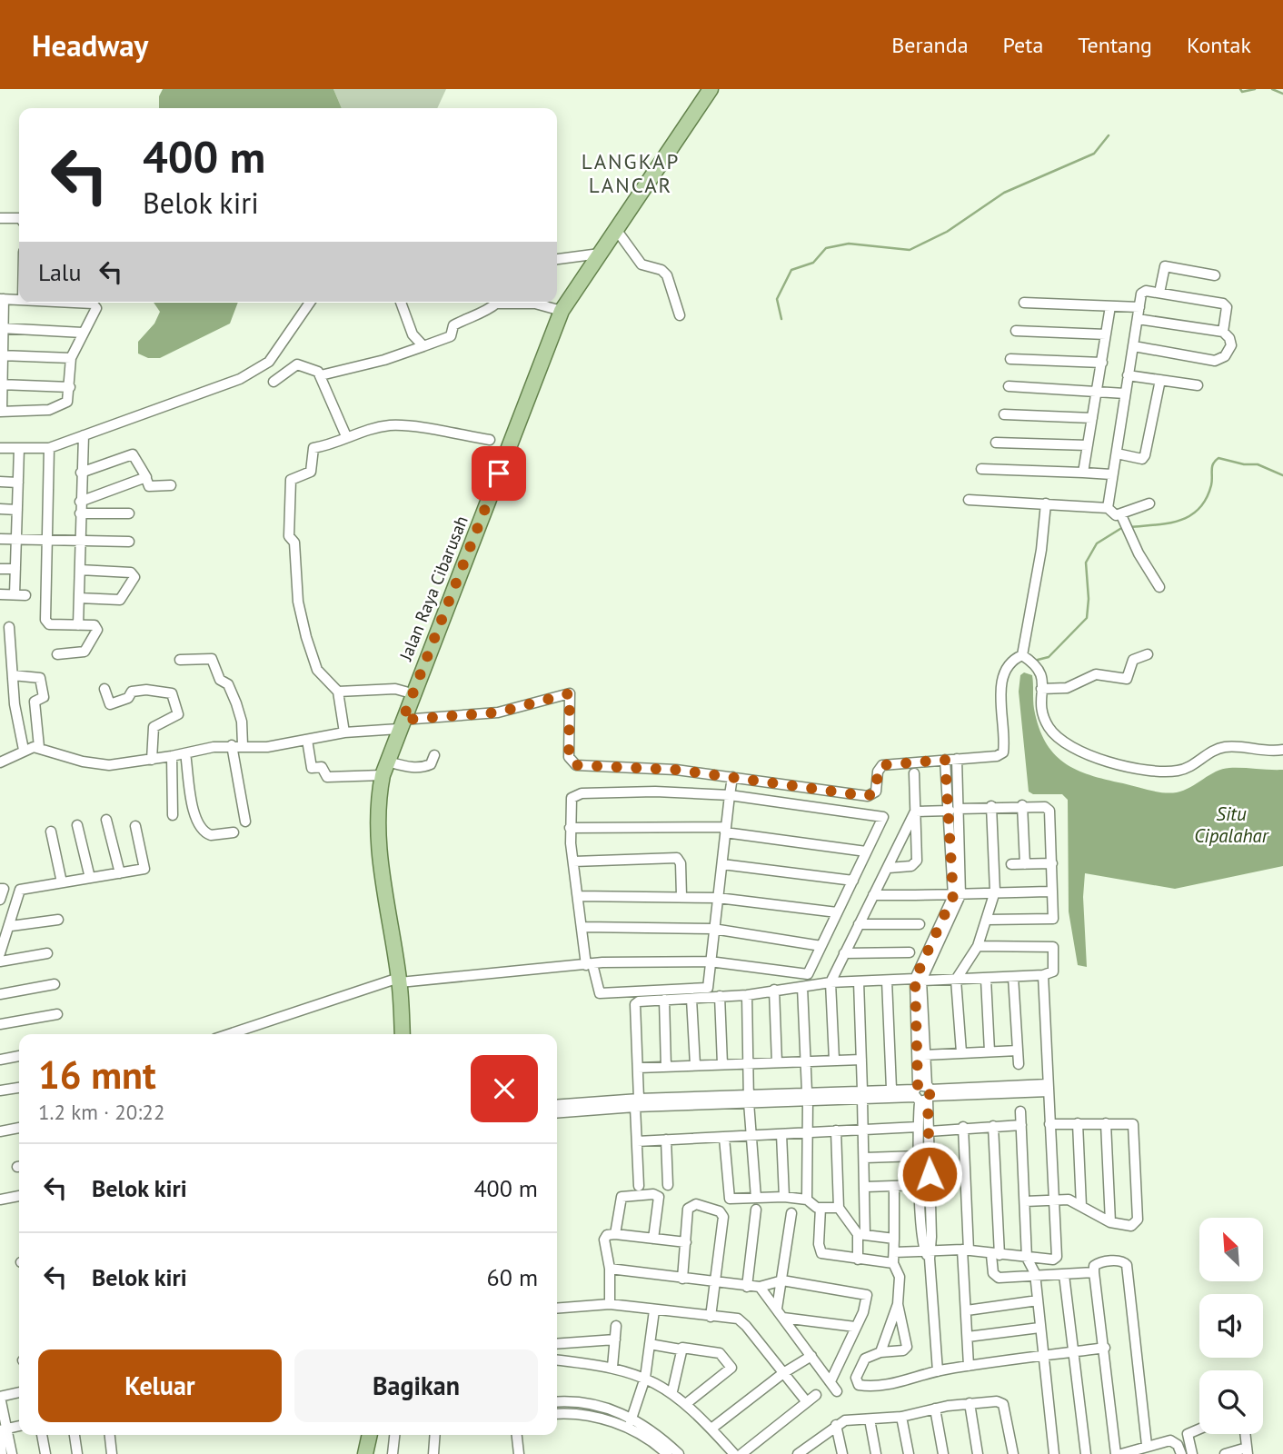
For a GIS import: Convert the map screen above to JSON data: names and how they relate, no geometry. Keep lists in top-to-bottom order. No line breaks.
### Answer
{"streets":{"main road":["Jalan Raya Cibarusah"]},"districts":["LANGKAP LANCAR"],"water":["Situ Cipalahar"],"north":"top left","page":{"header":"Headway","nav":["Beranda","Peta","Tentang","Kontak"],"turn":["400 m","Belok kiri"],"then":"Lalu","heading":["16 mnt","1.2 km · 20:22"],"list":[{"name":"Belok kiri","value":"400 m"},{"name":"Belok kiri","value":"60 m"}],"buttons":["Keluar","Bagikan"]}}
